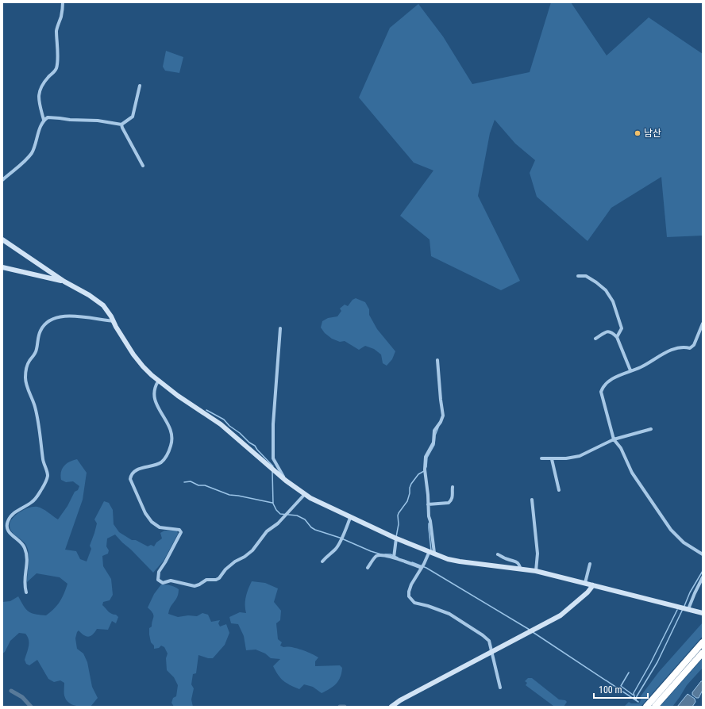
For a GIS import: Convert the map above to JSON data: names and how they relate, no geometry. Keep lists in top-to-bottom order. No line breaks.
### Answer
{"places":["남산"],"scale_bar":"100 m"}
